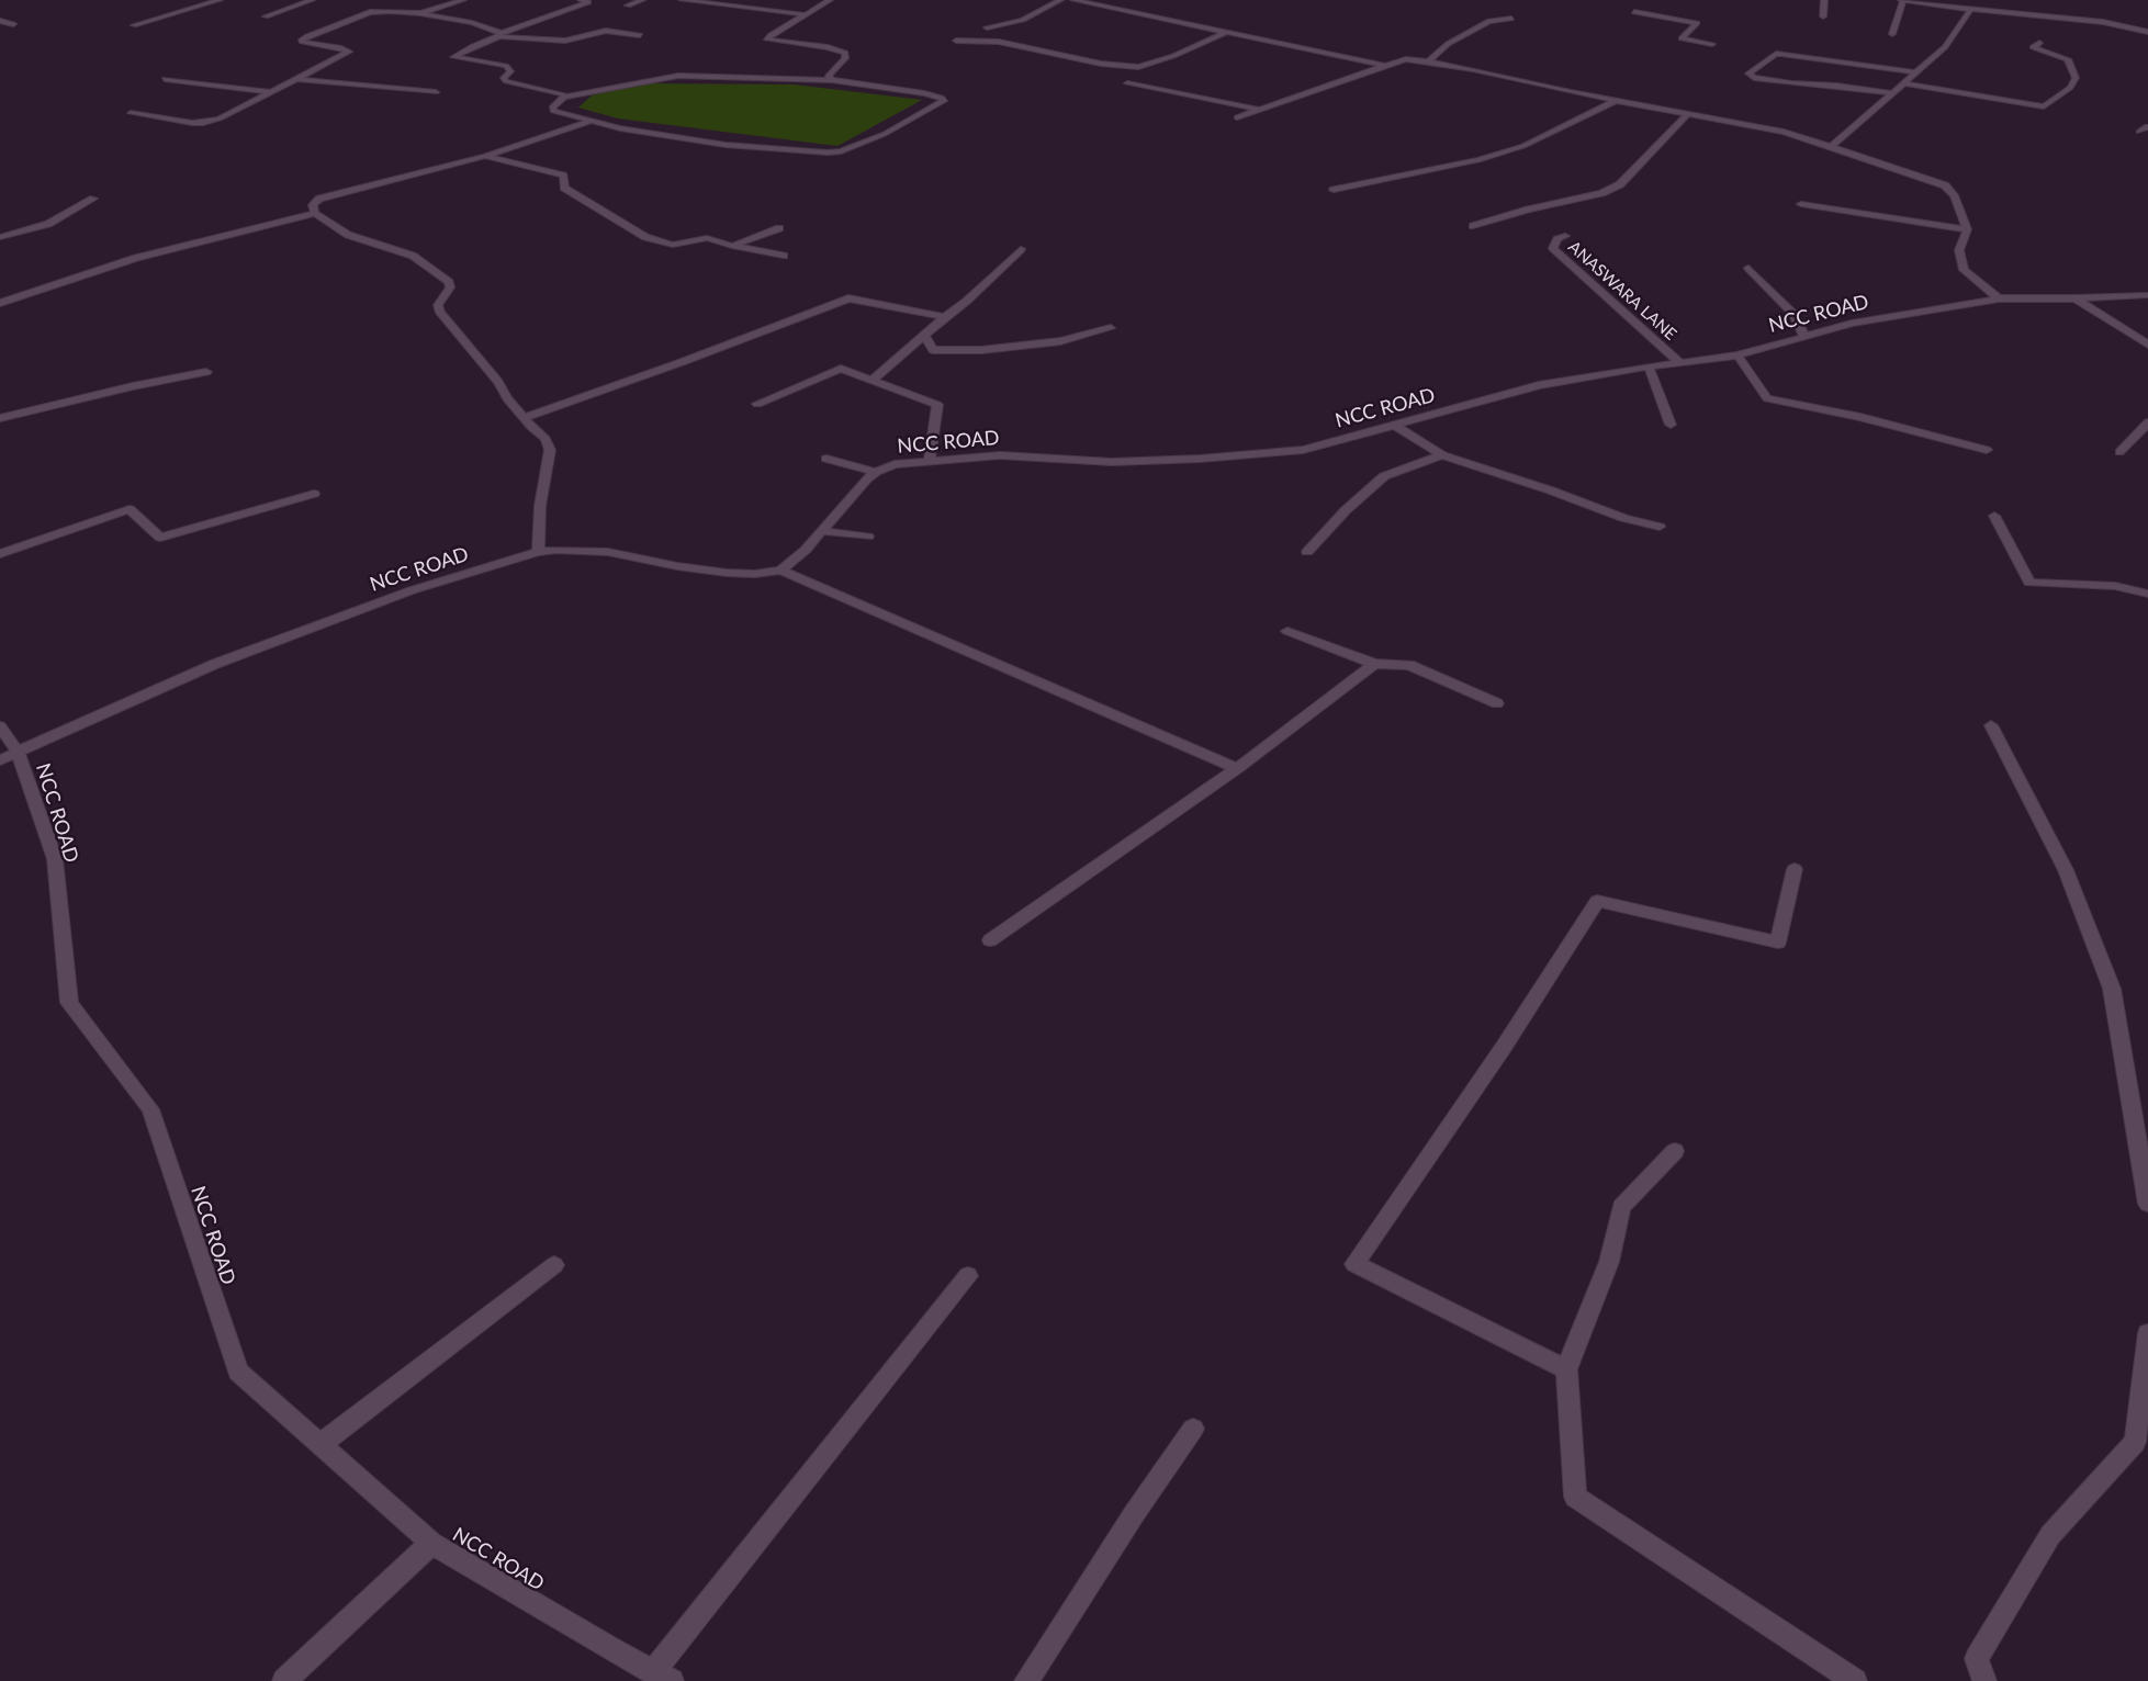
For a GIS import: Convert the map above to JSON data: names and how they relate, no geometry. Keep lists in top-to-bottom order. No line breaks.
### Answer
{"streets":{"street":["ANASWARA LANE","NCC ROAD"]},"crossings":[["ANASWARA LANE","NCC ROAD"]]}
